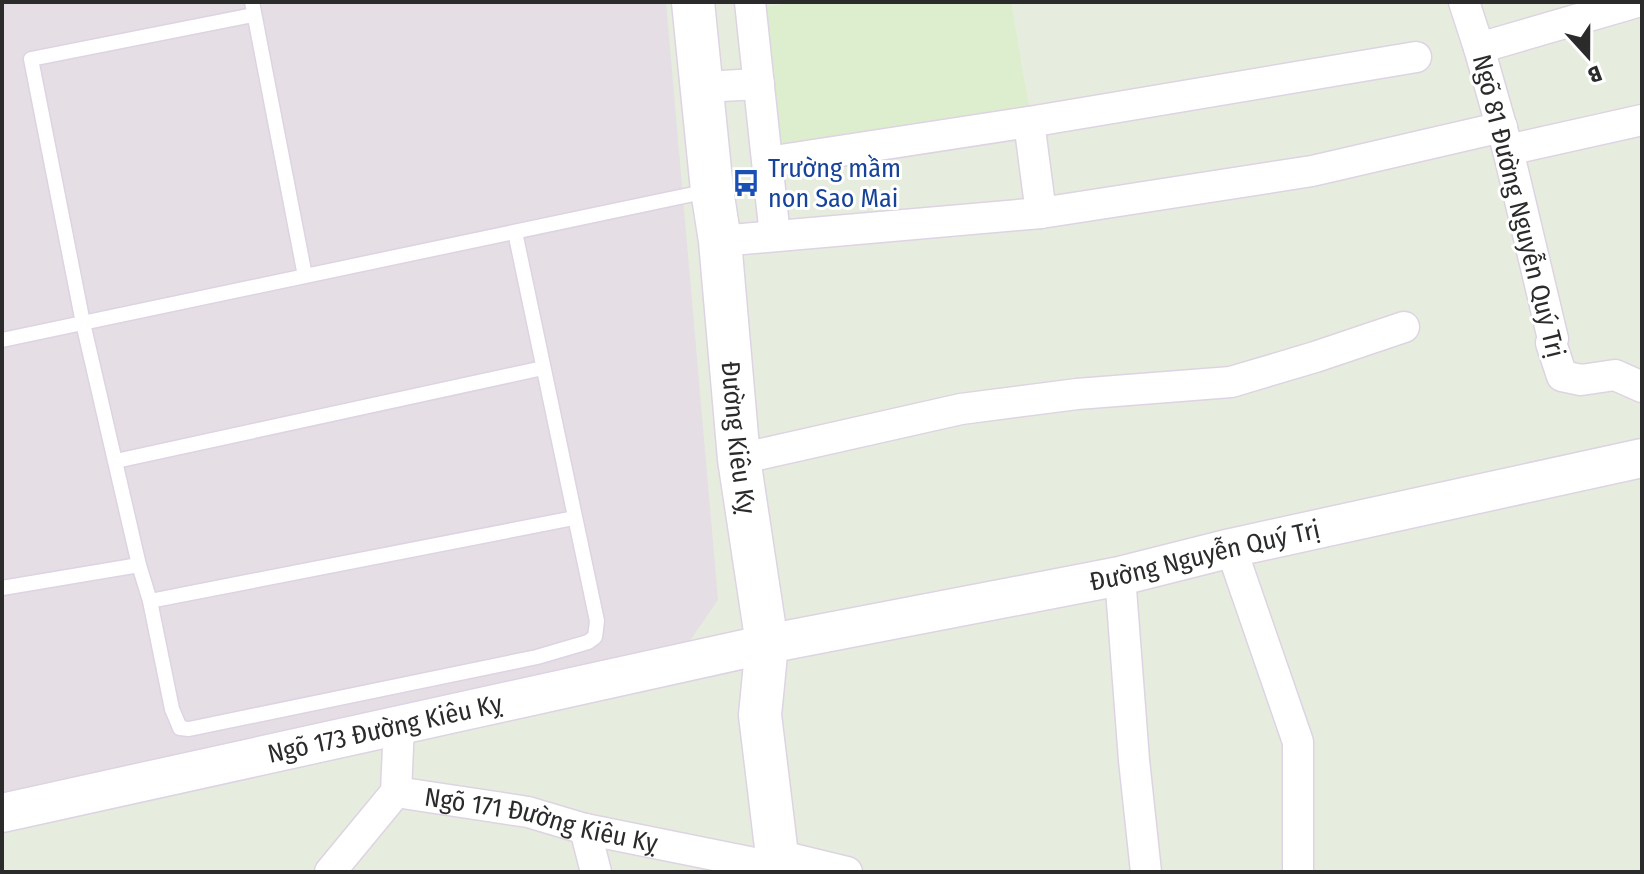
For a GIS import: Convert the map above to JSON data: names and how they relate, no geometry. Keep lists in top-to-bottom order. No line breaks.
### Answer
{"streets":{"main road":["Đường Kiêu Kỵ"],"street":["Ngõ 81 Đường Nguyễn Quý Trị","Đường Nguyễn Quý Trị","Ngõ 173 Đường Kiêu Kỵ","Ngõ 171 Đường Kiêu Kỵ"]},"crossings":[["Đường Kiêu Kỵ","Đường Nguyễn Quý Trị"],["Đường Kiêu Kỵ","Ngõ 173 Đường Kiêu Kỵ"],["Đường Kiêu Kỵ","Ngõ 171 Đường Kiêu Kỵ"],["Đường Nguyễn Quý Trị","Ngõ 173 Đường Kiêu Kỵ"]],"places":{"bus stop":["Trường mầm non Sao Mai"]},"north":"bottom"}
